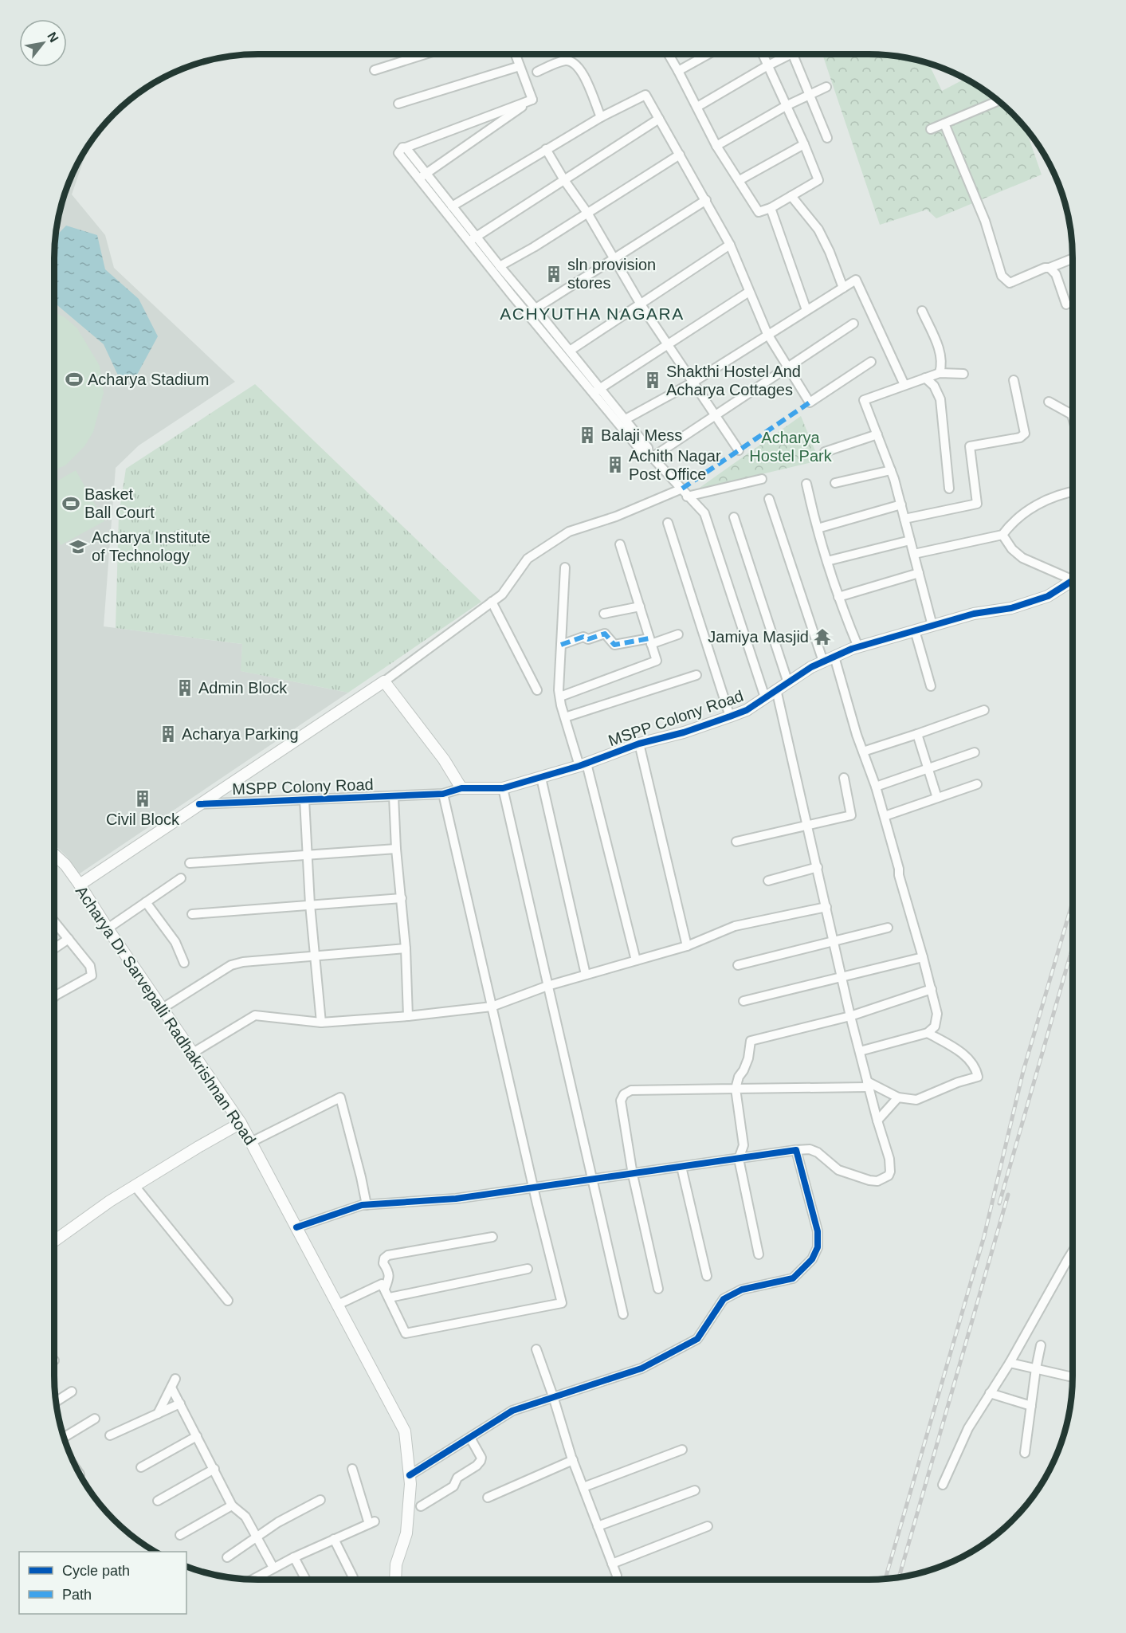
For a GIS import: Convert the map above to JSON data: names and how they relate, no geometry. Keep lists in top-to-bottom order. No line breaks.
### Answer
{"streets":{"street":["MSPP Colony Road","Acharya Dr Sarvepalli Radhakrishnan Road"]},"districts":["ACHYUTHA NAGARA"],"parks":["Acharya Hostel Park"],"places":{"building":["sln provision stores","Shakthi Hostel And Acharya Cottages","Balaji Mess","Achith Nagar Post Office","Admin Block","Acharya Parking","Civil Block"],"sports":["Acharya Stadium","Basket Ball Court"],"school or university":["Acharya Institute of Technology"],"temple":["Jamiya Masjid"]},"legend":["Cycle path","Path"],"north":"top right"}
